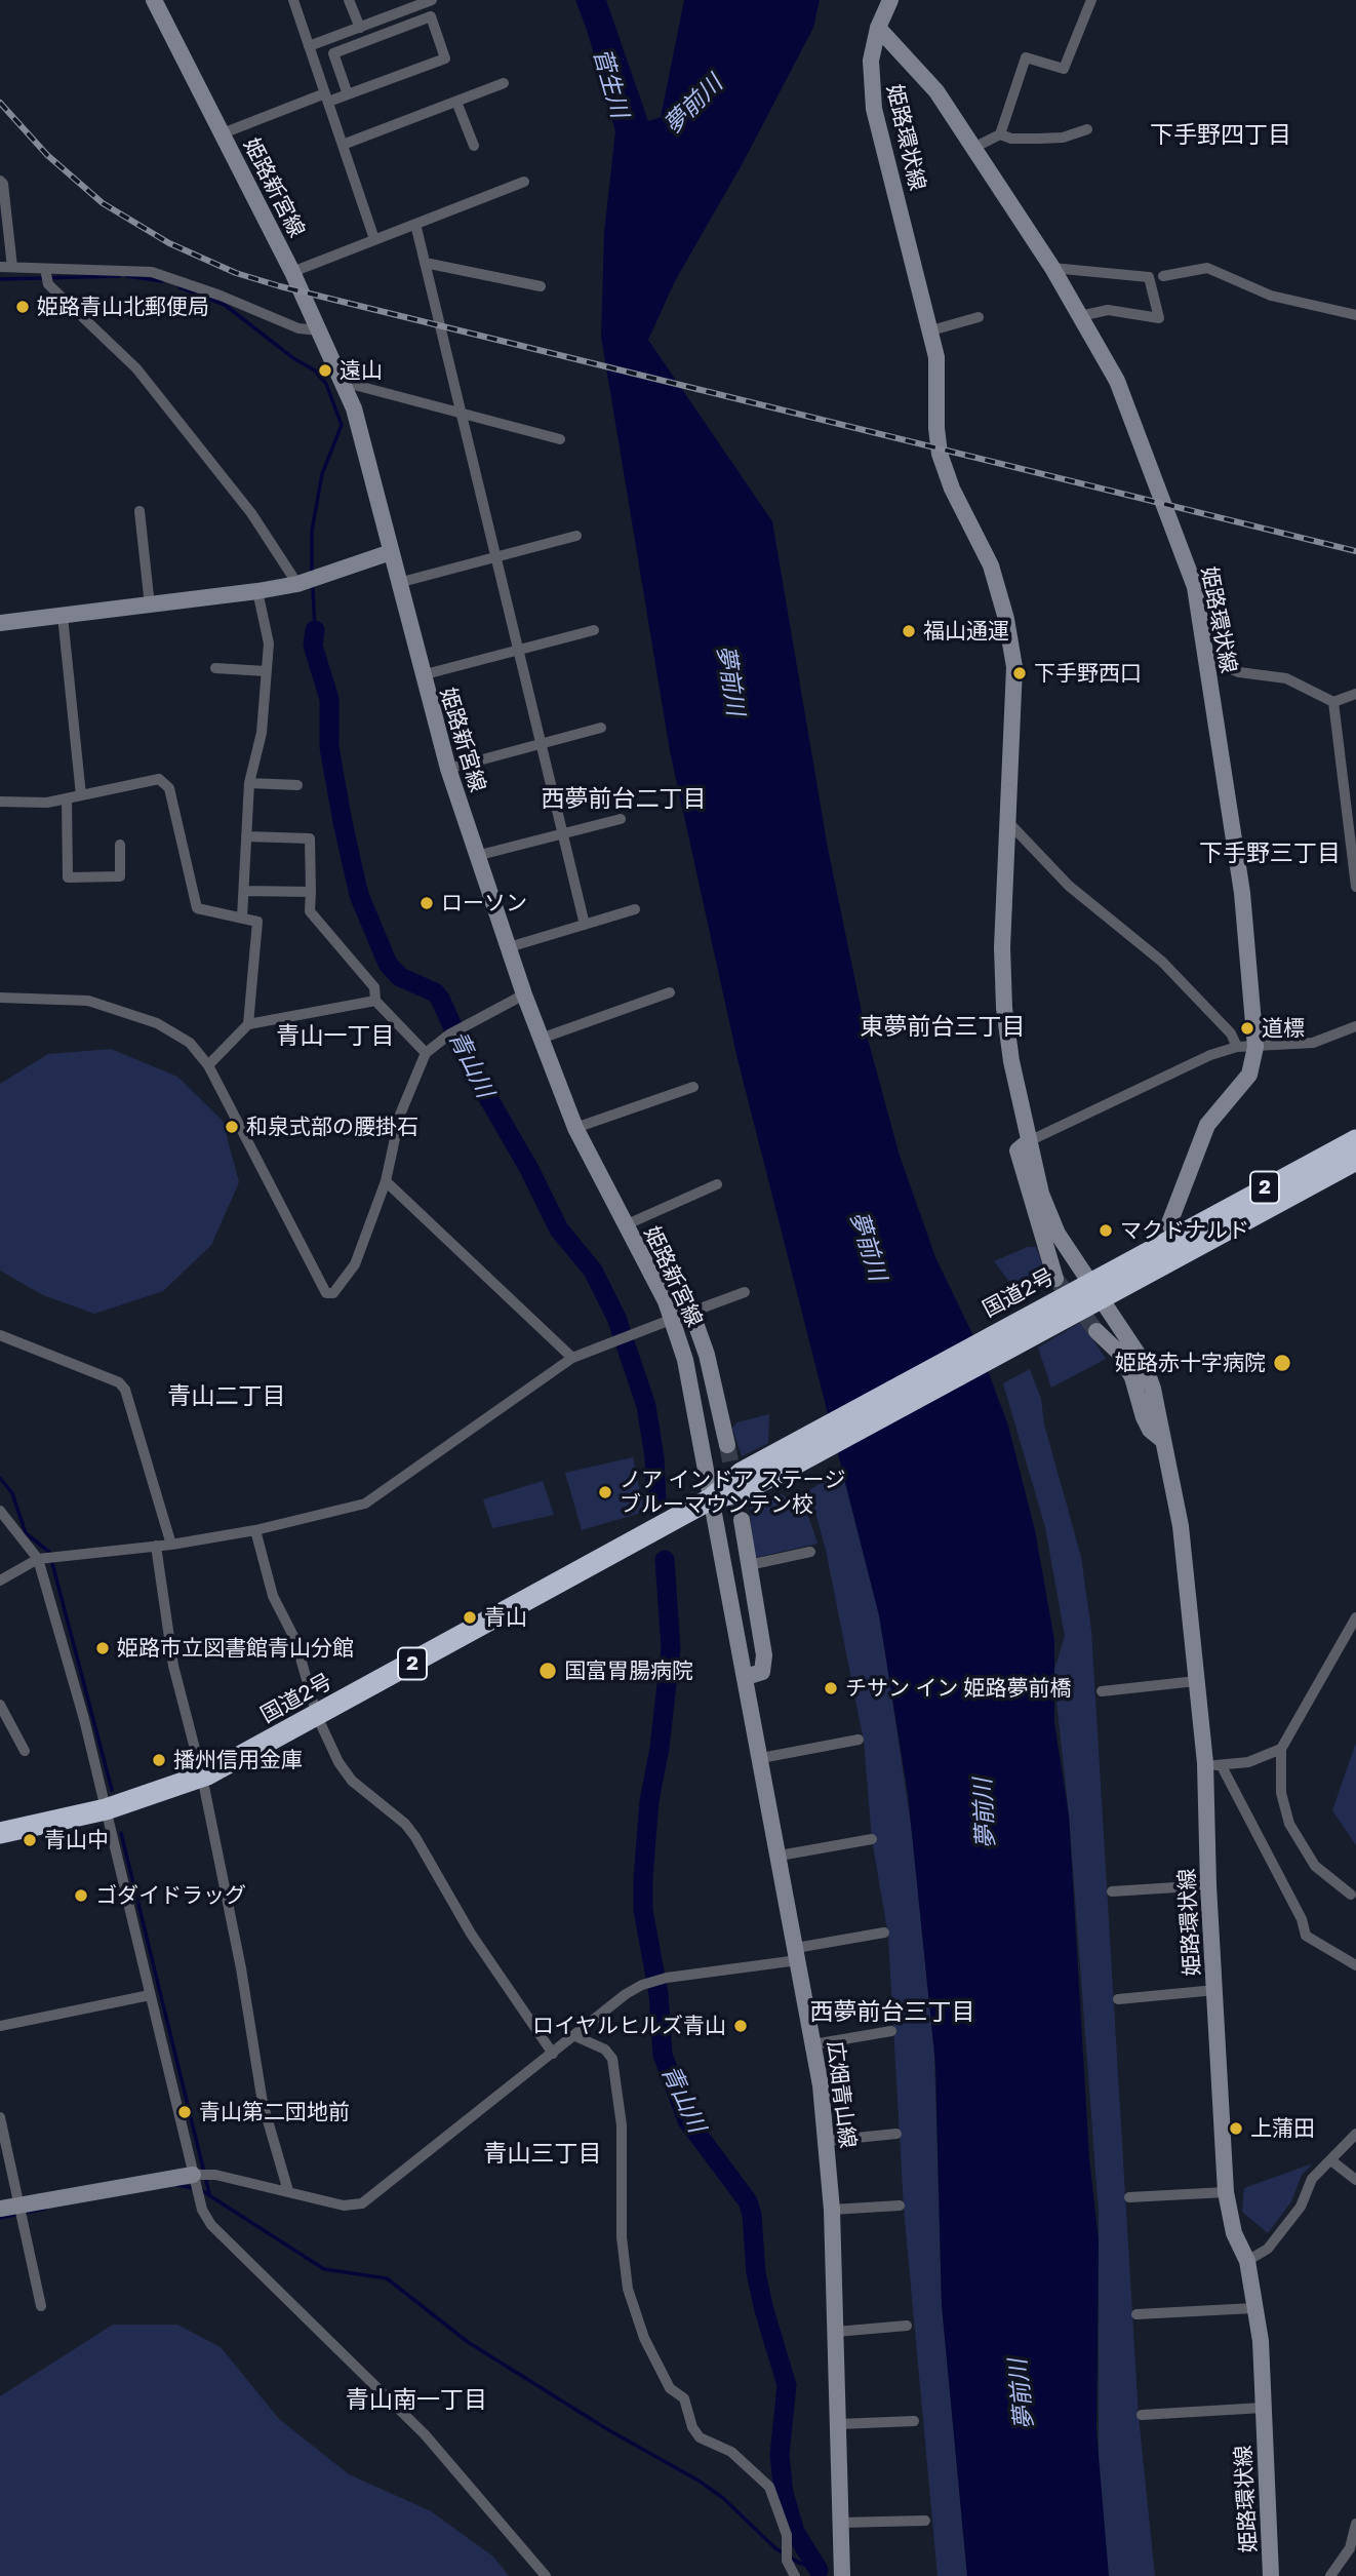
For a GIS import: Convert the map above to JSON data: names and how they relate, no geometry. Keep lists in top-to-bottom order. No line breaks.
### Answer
{"streets":{"highway":["2","国道2号"],"main road":["姫路環状線","姫路新宮線","広畑青山線"]},"crossings":[["姫路環状線","国道2号"],["姫路新宮線","国道2号"],["姫路新宮線","広畑青山線"],["国道2号","広畑青山線"]],"districts":["下手野四丁目","西夢前台二丁目","下手野三丁目","東夢前台三丁目","青山一丁目","青山二丁目","西夢前台三丁目","青山三丁目","青山南一丁目"],"water":["菅生川","夢前川","青山川"],"places":["姫路青山北郵便局","遠山","福山通運","下手野西口","ローソン","道標","和泉式部の腰掛石","マクドナルド","姫路赤十字病院","ノア インドア ステージ ブルーマウンテン校","青山","姫路市立図書館青山分館","国富胃腸病院","チサン イン 姫路夢前橋","播州信用金庫","青山中","ゴダイドラッグ","ロイヤルヒルズ青山","青山第二団地前","上蒲田"]}
